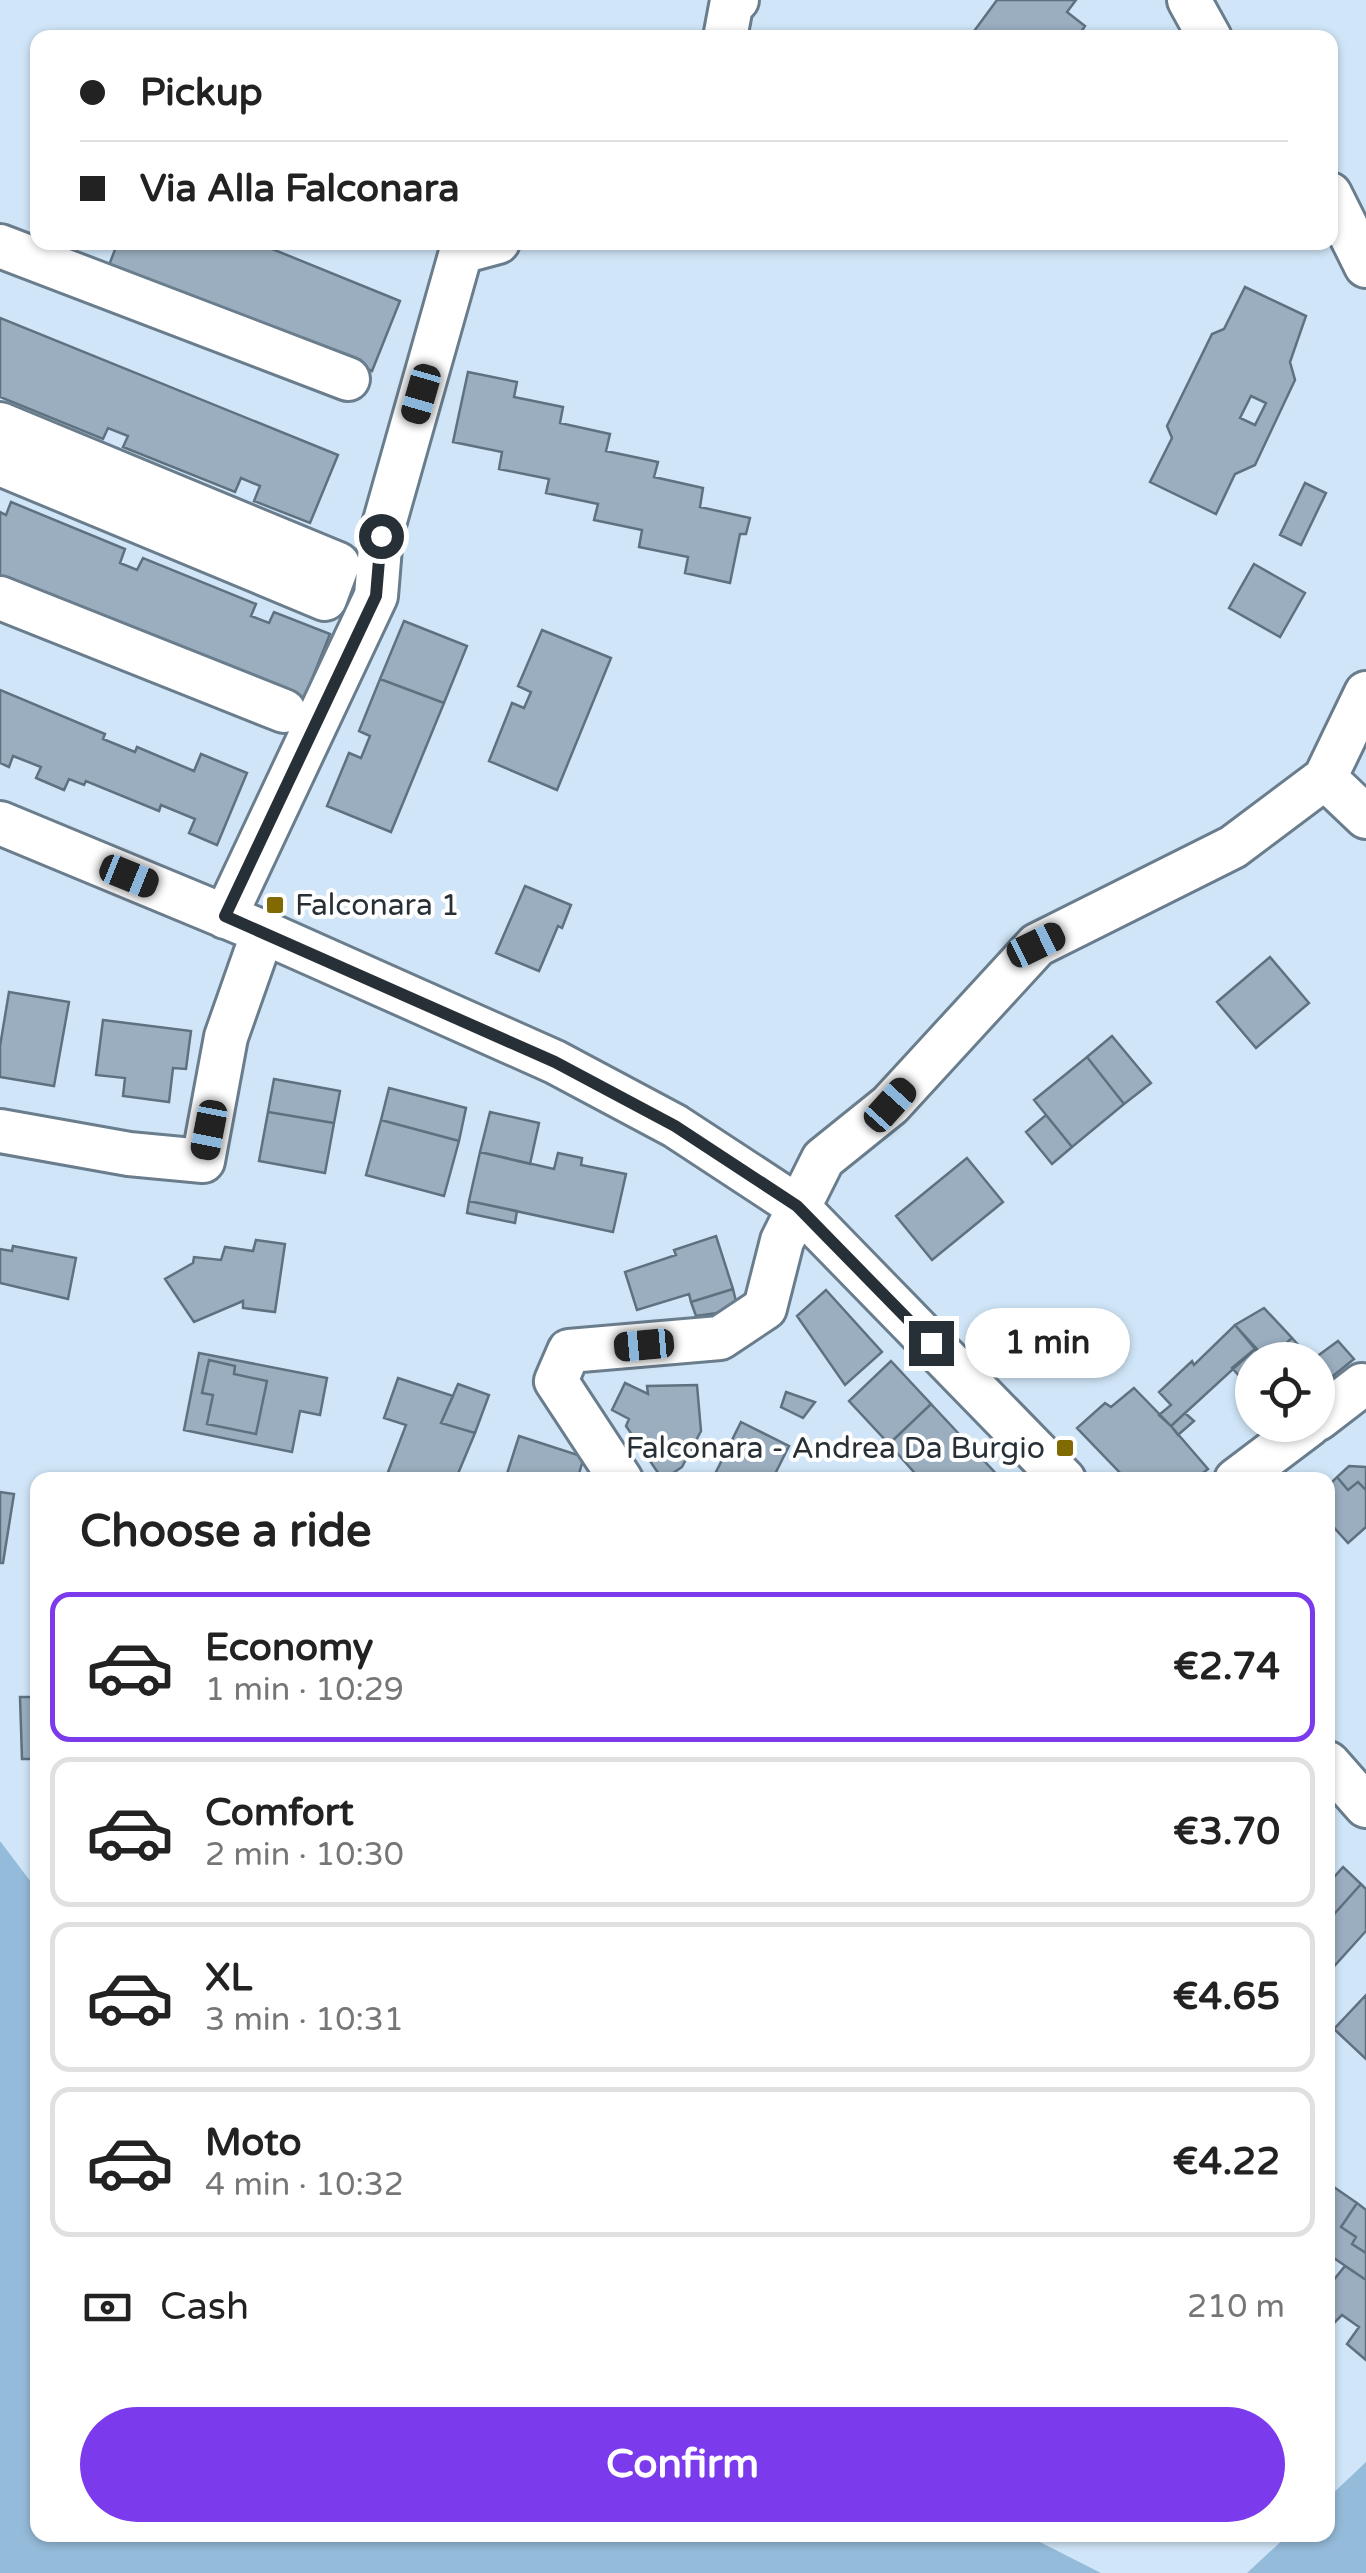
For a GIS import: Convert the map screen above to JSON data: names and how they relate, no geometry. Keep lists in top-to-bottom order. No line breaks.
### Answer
{"places":{"transit":["Falconara 1","Falconara - Andrea Da Burgio"]},"page":{"banner":["Pickup","Via Alla Falconara"],"bubble":"1 min","heading":"Choose a ride","list":[{"name":"Economy","note":"1 min · 10:29","value":"€2.74"},{"name":"Comfort","note":"2 min · 10:30","value":"€3.70"},{"name":"XL","note":"3 min · 10:31","value":"€4.65"},{"name":"Moto","note":"4 min · 10:32","value":"€4.22"}],"pay":["Cash","210 m"],"buttons":"Confirm"}}
